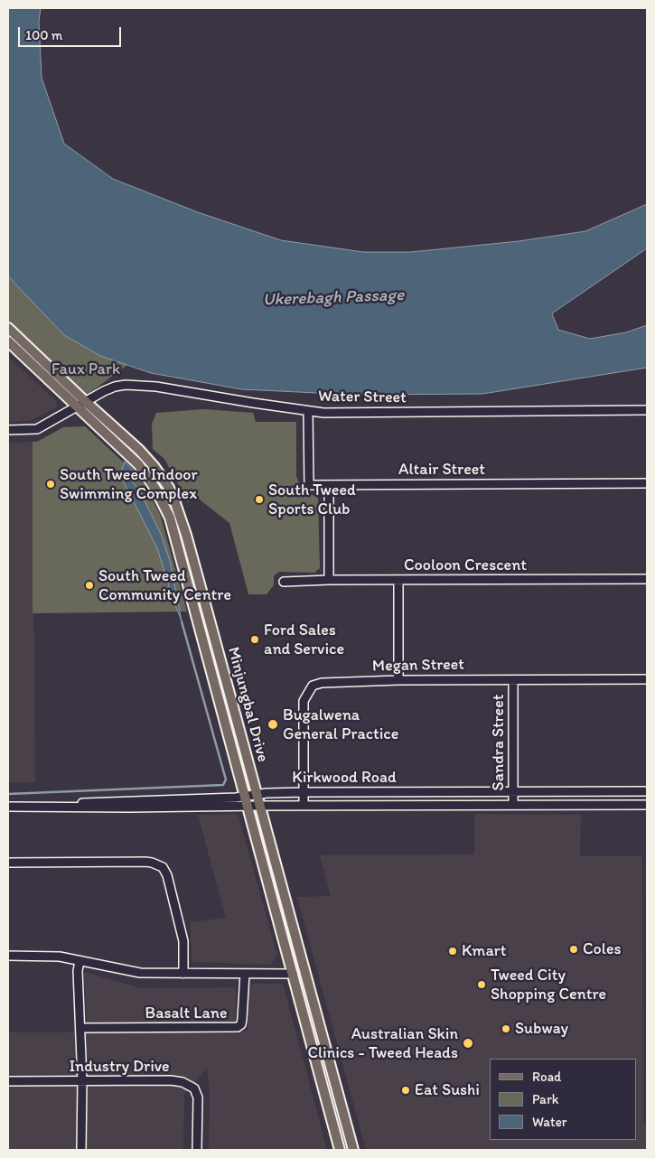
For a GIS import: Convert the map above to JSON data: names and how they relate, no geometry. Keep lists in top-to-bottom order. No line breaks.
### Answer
{"streets":{"main road":["Minjungbal Drive"],"street":["Water Street","Altair Street","Cooloon Crescent","Megan Street","Sandra Street","Kirkwood Road","Basalt Lane","Industry Drive"]},"crossings":[["Water Street","Altair Street"],["Water Street","Minjungbal Drive"],["Megan Street","Sandra Street"],["Megan Street","Kirkwood Road"],["Minjungbal Drive","Kirkwood Road"],["Sandra Street","Kirkwood Road"]],"water":["Ukerebagh Passage"],"parks":["Faux Park"],"places":["South Tweed Indoor Swimming Complex","South Tweed Sports Club","South Tweed Community Centre","Ford Sales and Service","Bugalwena General Practice","Coles","Kmart","Tweed City Shopping Centre","Subway","Australian Skin Clinics - Tweed Heads","Eat Sushi"],"legend":["Road","Park","Water"],"scale_bar":"100 m"}
